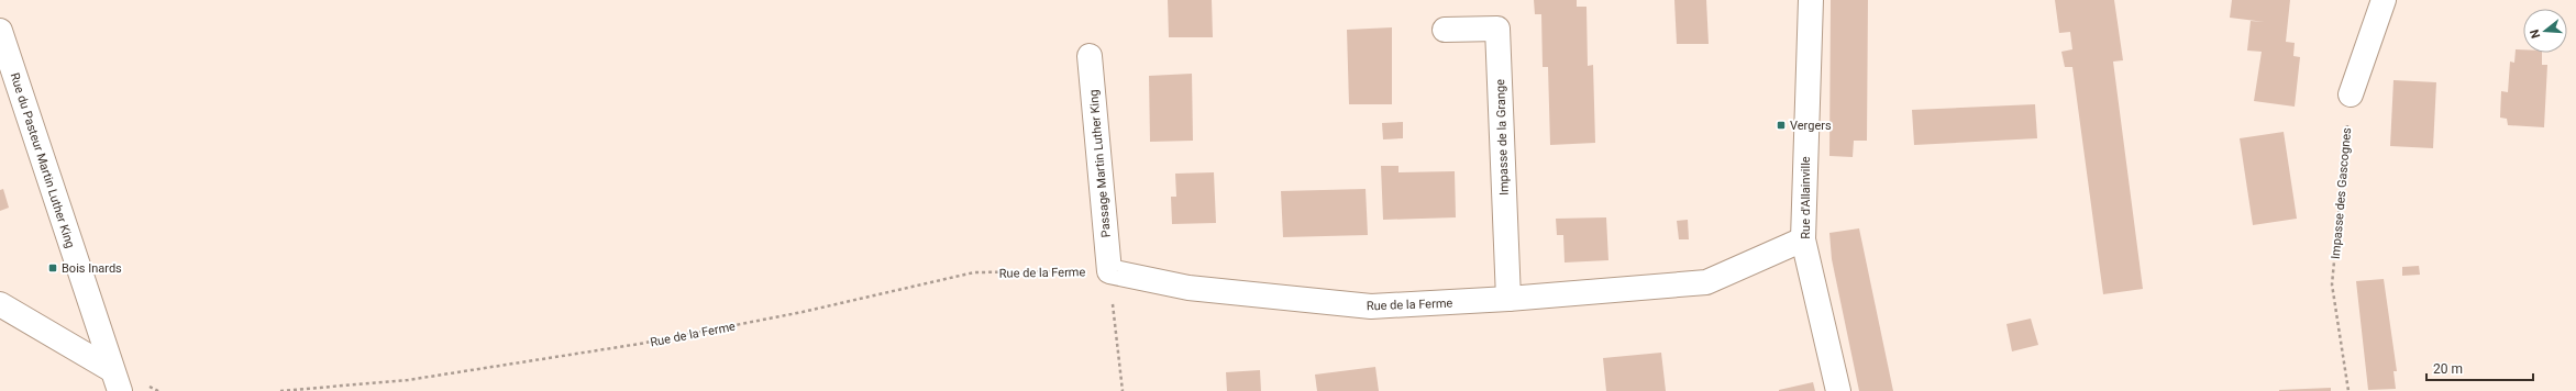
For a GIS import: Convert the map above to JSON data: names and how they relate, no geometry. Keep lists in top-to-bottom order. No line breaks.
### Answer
{"streets":{"street":["Impasse de la Grange","Rue du Pasteur Martin Luther King","Passage Martin Luther King","Rue d'Allainville","Rue de la Ferme"],"path":["Impasse des Gascognes"]},"crossings":[["Impasse de la Grange","Rue de la Ferme"],["Passage Martin Luther King","Rue de la Ferme"],["Rue d'Allainville","Rue de la Ferme"]],"places":{"transit":["Vergers","Bois Inards"]},"scale_bar":"20 m","north":"left"}
